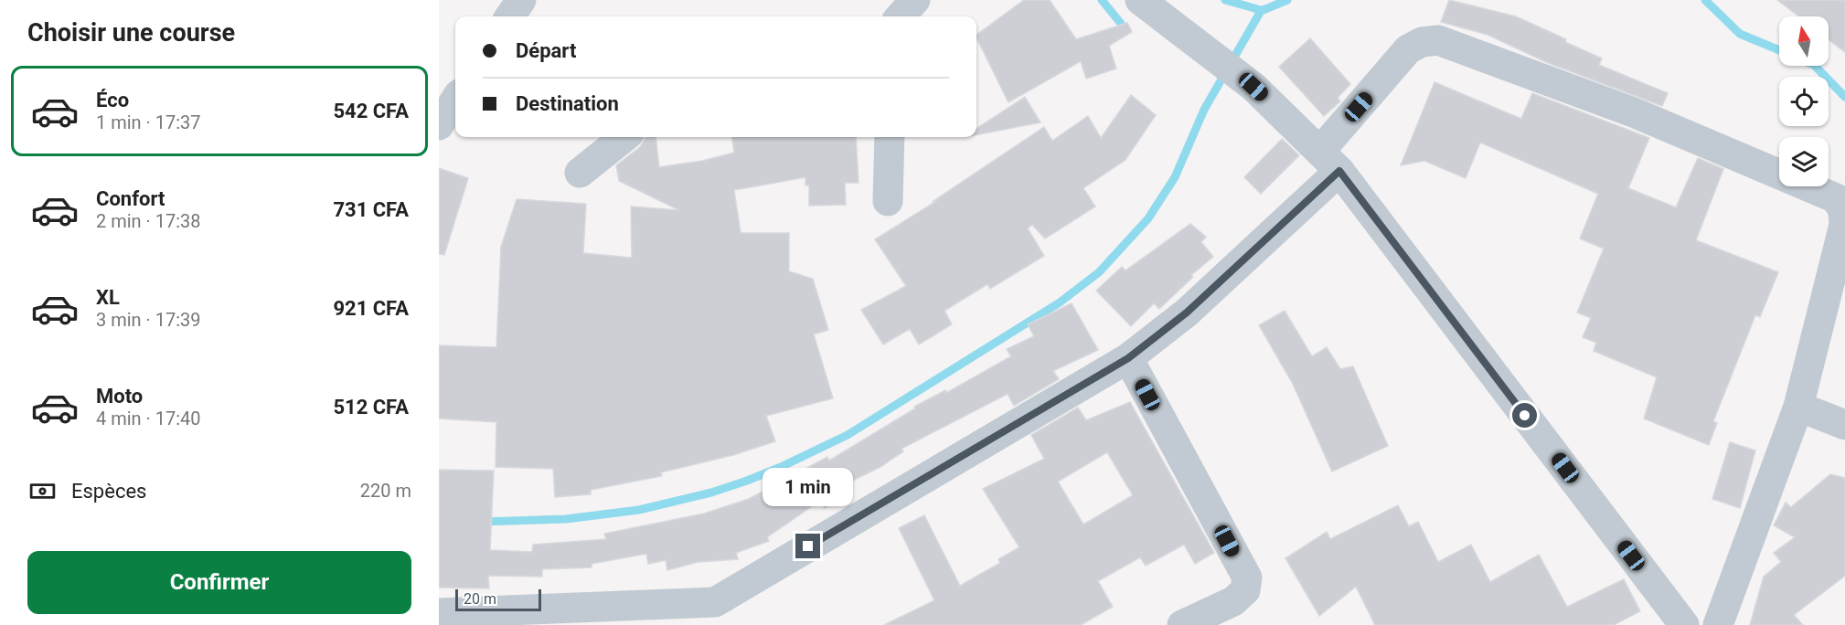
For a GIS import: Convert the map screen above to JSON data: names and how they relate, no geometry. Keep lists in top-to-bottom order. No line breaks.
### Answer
{"scale_bar":"20 m","north":"top","page":{"heading":"Choisir une course","banner":["Départ","Destination"],"list":[{"name":"Éco","note":"1 min · 17:37","value":"542 CFA"},{"name":"Confort","note":"2 min · 17:38","value":"731 CFA"},{"name":"XL","note":"3 min · 17:39","value":"921 CFA"},{"name":"Moto","note":"4 min · 17:40","value":"512 CFA"}],"pay":["Espèces","220 m"],"bubble":"1 min","buttons":"Confirmer","scale":"20 m"}}
